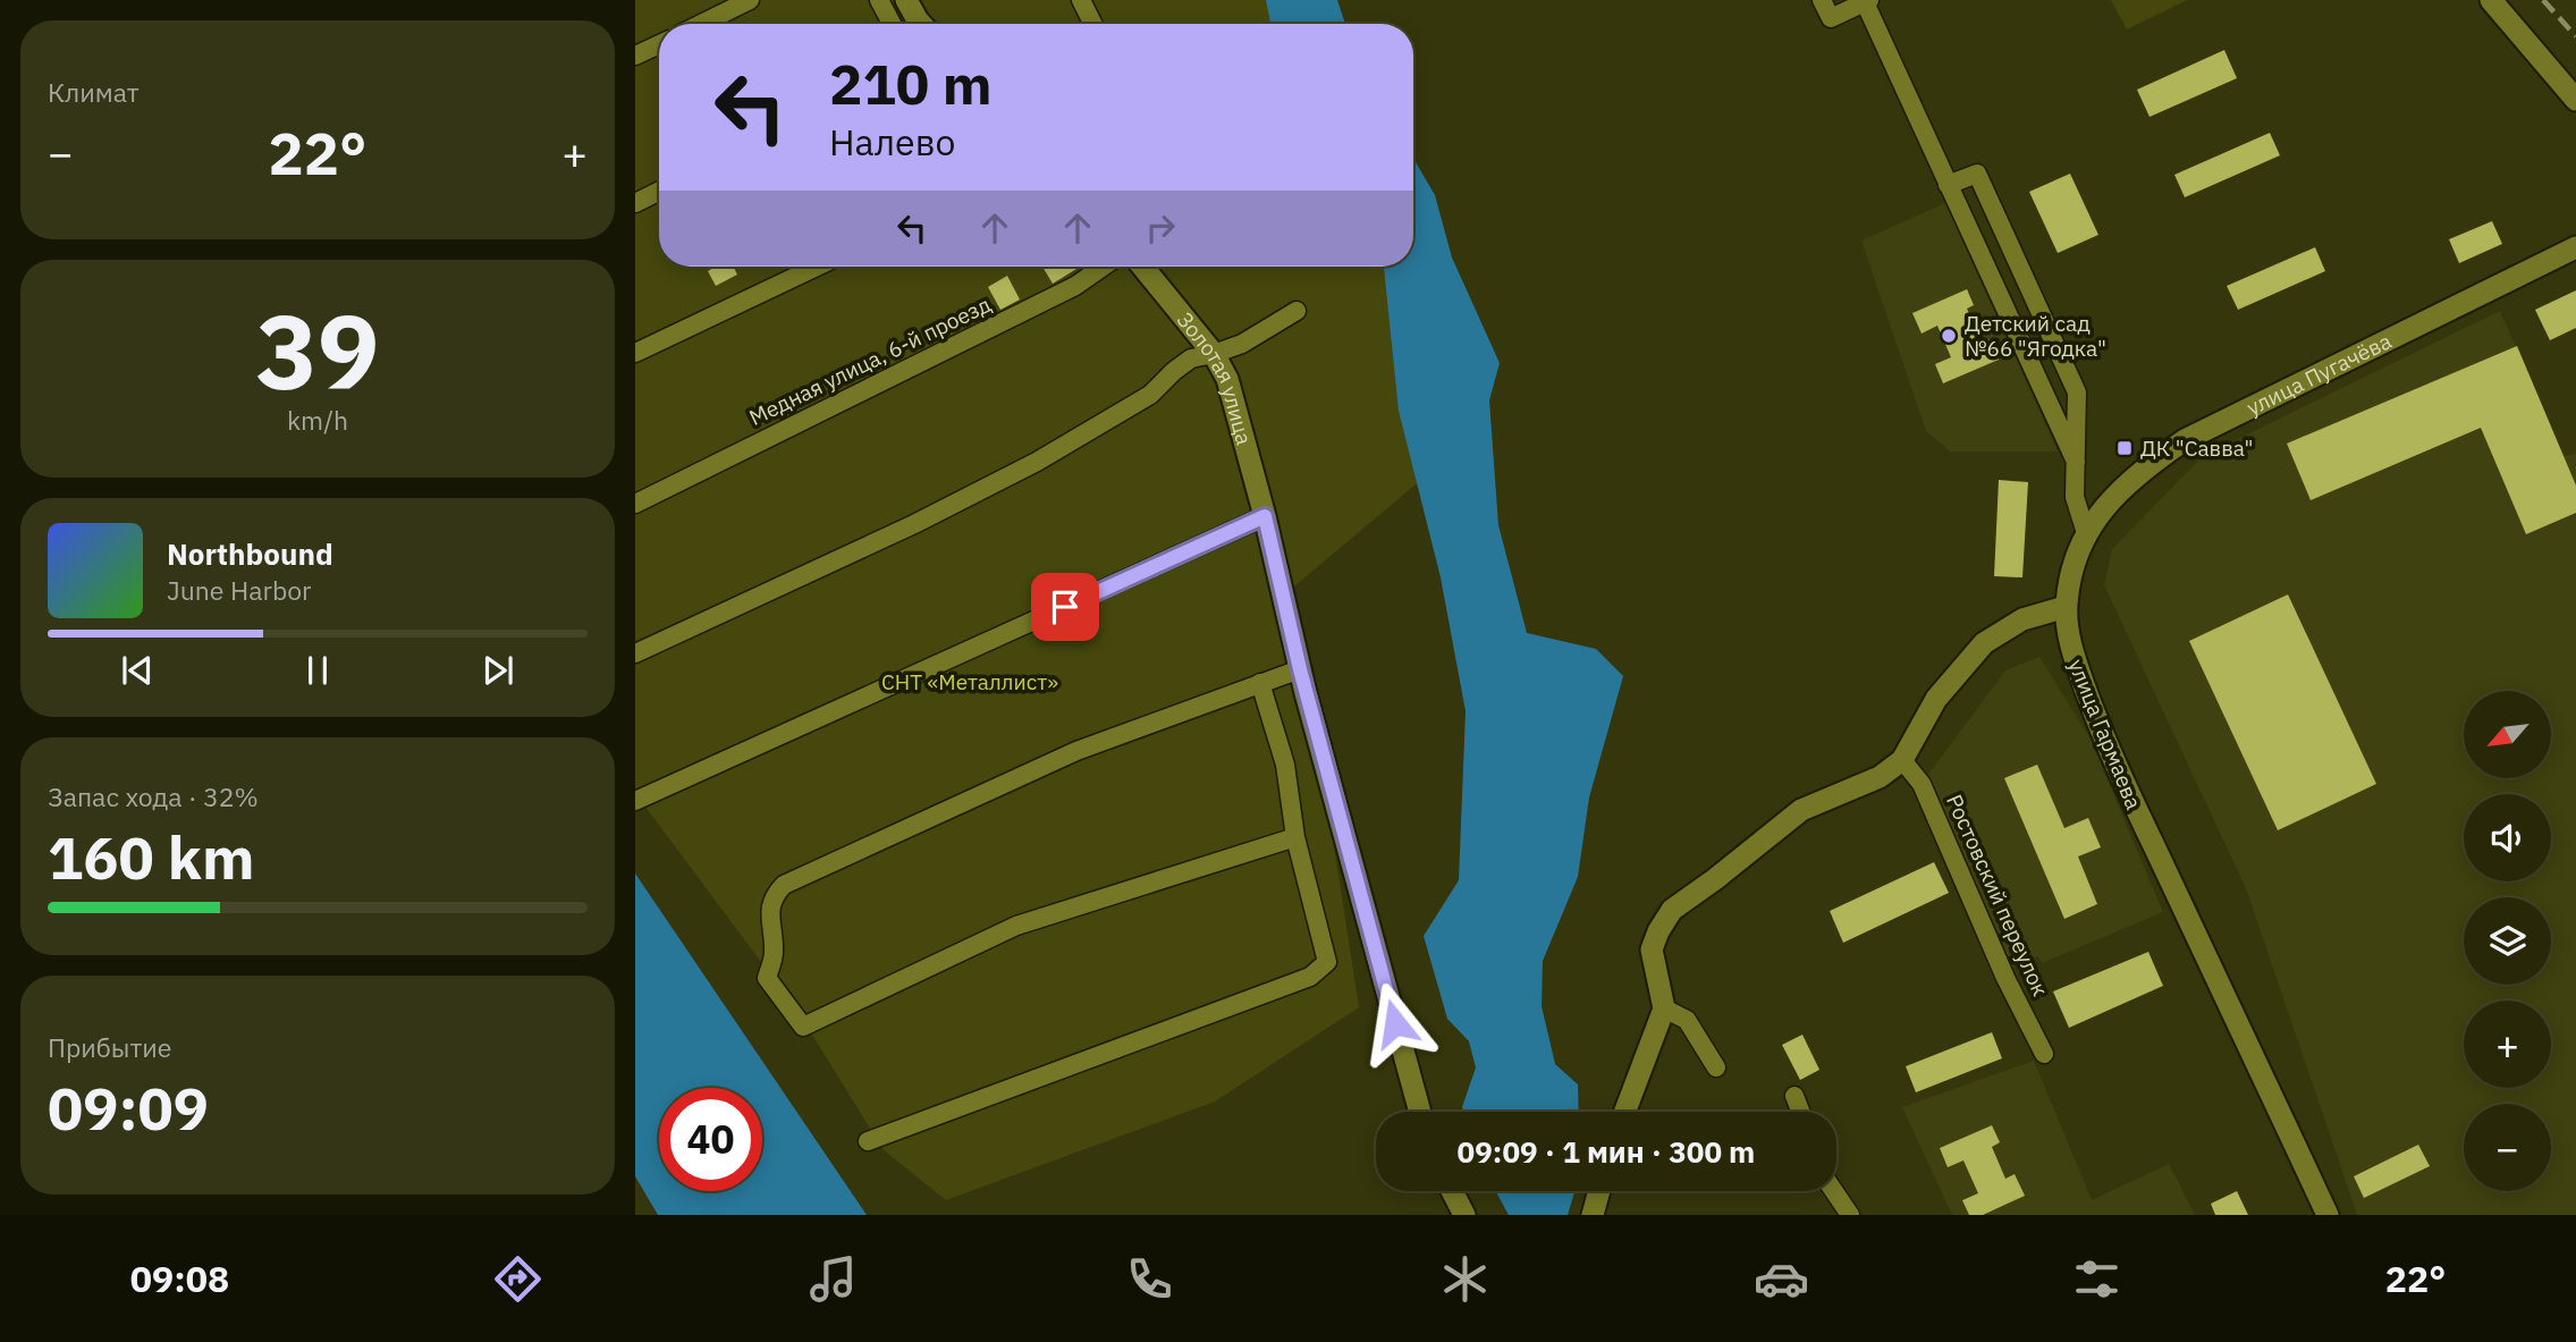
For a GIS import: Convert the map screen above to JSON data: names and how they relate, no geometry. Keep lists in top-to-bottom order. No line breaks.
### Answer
{"streets":{"street":["Медная улица, 6-й проезд","улица Пугачёва","Золотая улица","улица Гармаева","Ростовский переулок"]},"crossings":[["улица Пугачёва","улица Гармаева"]],"parks":["СНТ «Металлист»"],"places":{"other":["Детский сад №66 \"Ягодка\""],"transit":["ДК \"Савва\""]},"north":"bottom left","page":{"tile":["Климат",["39","km/h"],["Запас хода · 32%","160 km"],["Прибытие","09:09"]],"turn":["210 m","Налево"],"heat":["−","22°","+"],"song":["Northbound","June Harbor"],"map_buttons":["+","−"],"limit":"40","trip":"09:09 · 1 мин · 300 m","tabs":["09:08","22°"]}}
